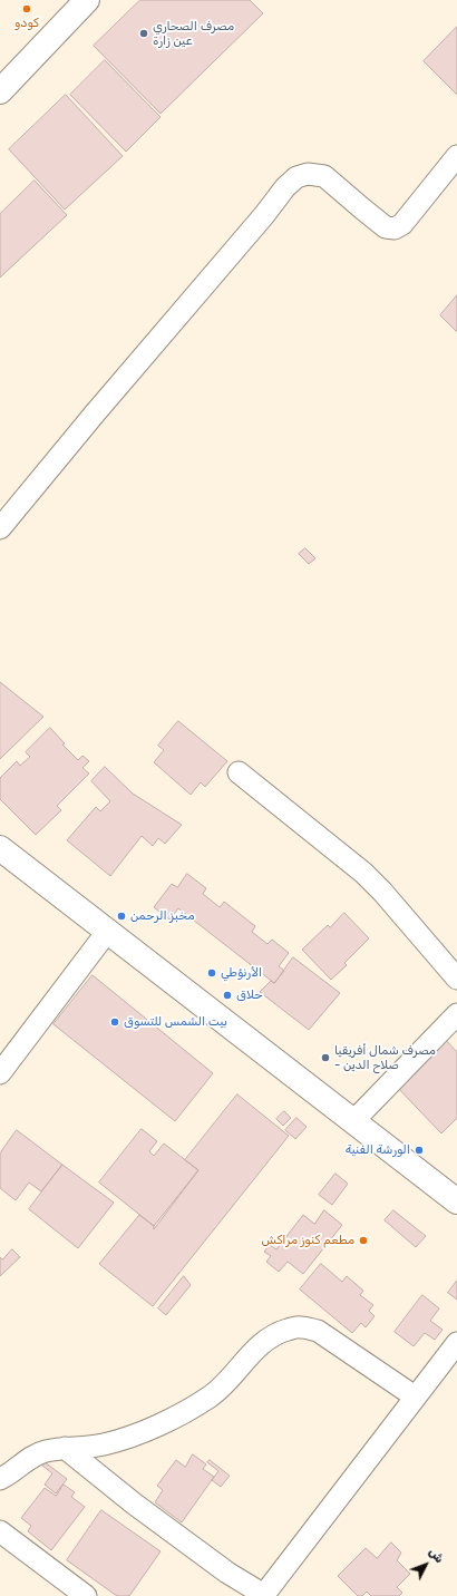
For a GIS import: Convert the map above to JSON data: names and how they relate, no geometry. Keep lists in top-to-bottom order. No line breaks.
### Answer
{"places":["كودو","مصرف الصحاري عين زارة","مخبز الرحمن","الأرنؤطي","حلاق","بيت الشمس للتسوق","مصرف شمال أفريقيا - صلاح الدين","الورشة الفنية","مطعم كنوز مراكش"],"north":"top right"}
